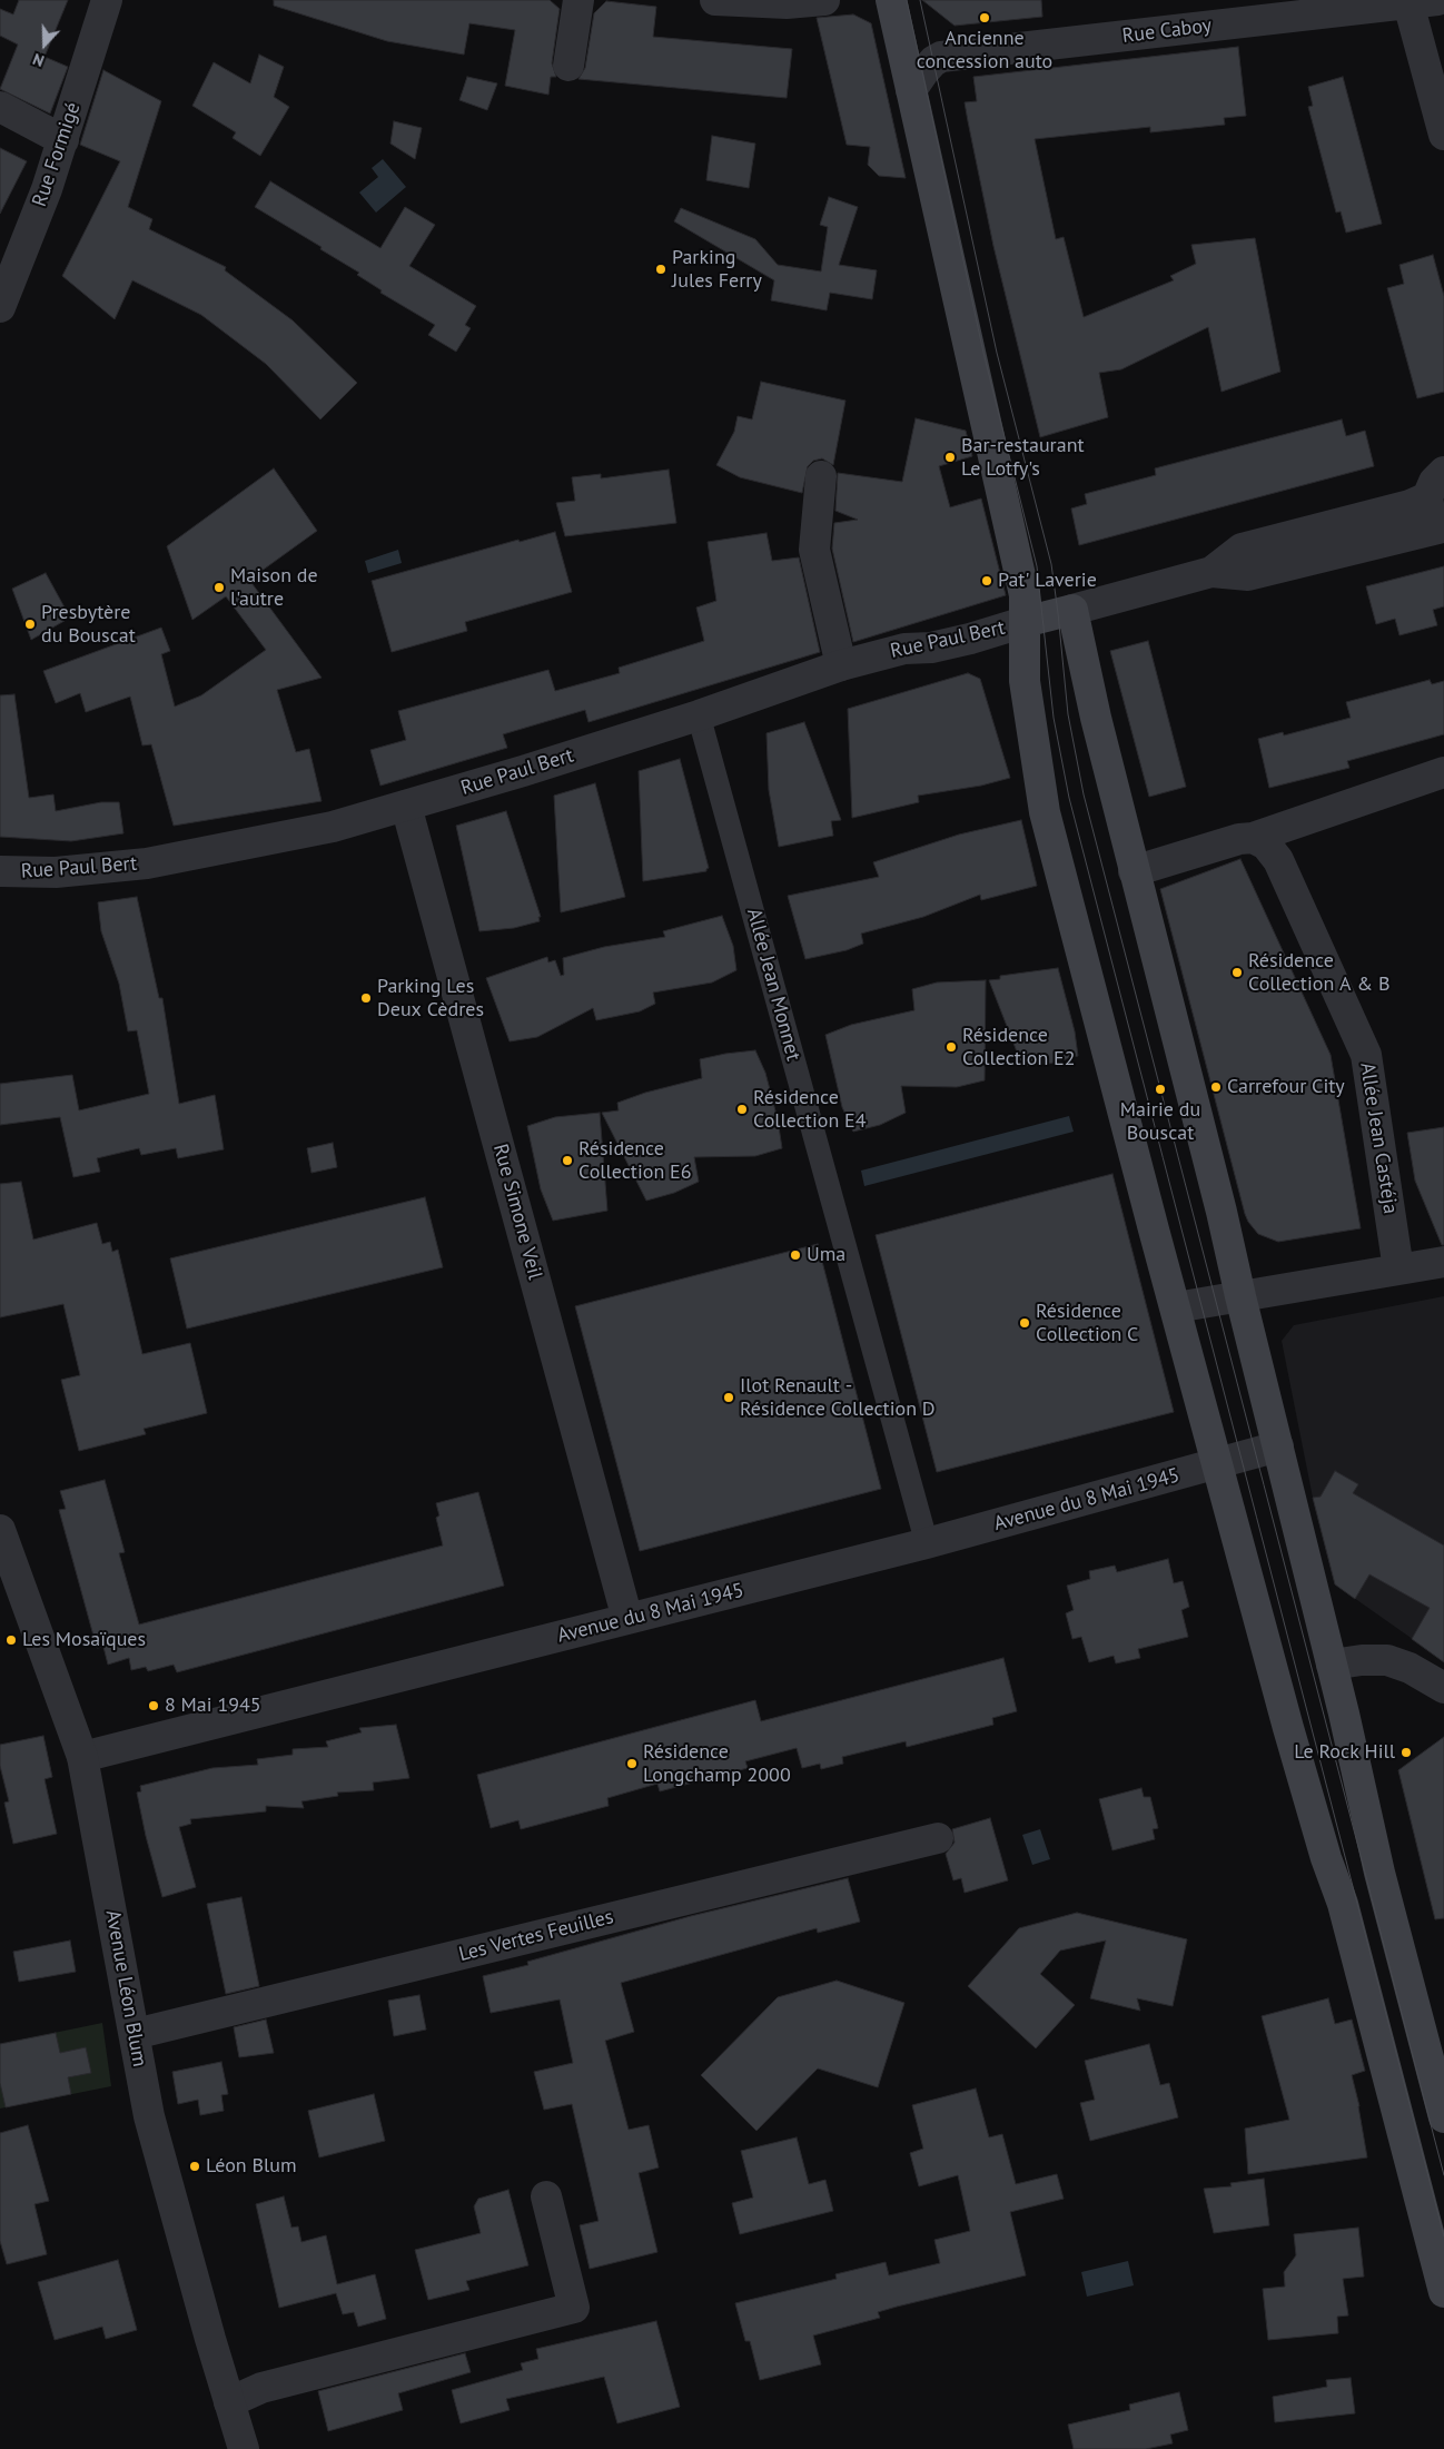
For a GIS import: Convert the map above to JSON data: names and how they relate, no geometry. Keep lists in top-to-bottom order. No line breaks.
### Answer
{"streets":{"street":["Rue Caboy","Rue Formigé","Rue Paul Bert","Allée Jean Monnet","Allée Jean Castéja","Rue Simone Veil","Avenue du 8 Mai 1945","Les Vertes Feuilles","Avenue Léon Blum"]},"crossings":[["Rue Paul Bert","Allée Jean Monnet"],["Rue Paul Bert","Rue Simone Veil"],["Allée Jean Monnet","Avenue du 8 Mai 1945"],["Rue Simone Veil","Avenue du 8 Mai 1945"],["Avenue du 8 Mai 1945","Avenue Léon Blum"],["Les Vertes Feuilles","Avenue Léon Blum"]],"places":["Ancienne concession auto","Parking Jules Ferry","Bar-restaurant Le Lotfy's","Pat' Laverie","Maison de l'autre","Presbytère du Bouscat","Résidence Collection A & B","Parking Les Deux Cèdres","Résidence Collection E2","Carrefour City","Mairie du Bouscat","Résidence Collection E4","Résidence Collection E6","Uma","Résidence Collection C","Ilot Renault - Résidence Collection D","Les Mosaïques","8 Mai 1945","Le Rock Hill","Résidence Longchamp 2000","Léon Blum"],"north":"bottom"}
